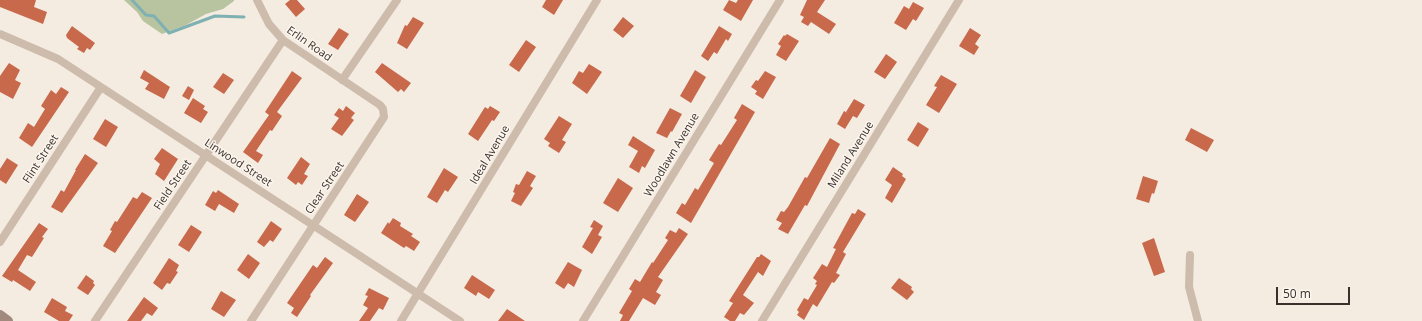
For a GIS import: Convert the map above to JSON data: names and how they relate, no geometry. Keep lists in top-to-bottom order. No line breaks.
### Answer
{"streets":{"street":["Erlin Road","Ideal Avenue","Woodlawn Avenue","Miland Avenue","Flint Street","Linwood Street","Field Street","Clear Street"]},"crossings":[["Erlin Road","Field Street"],["Erlin Road","Clear Street"],["Ideal Avenue","Linwood Street"],["Flint Street","Linwood Street"],["Linwood Street","Field Street"],["Linwood Street","Clear Street"]],"scale_bar":"50 m"}
